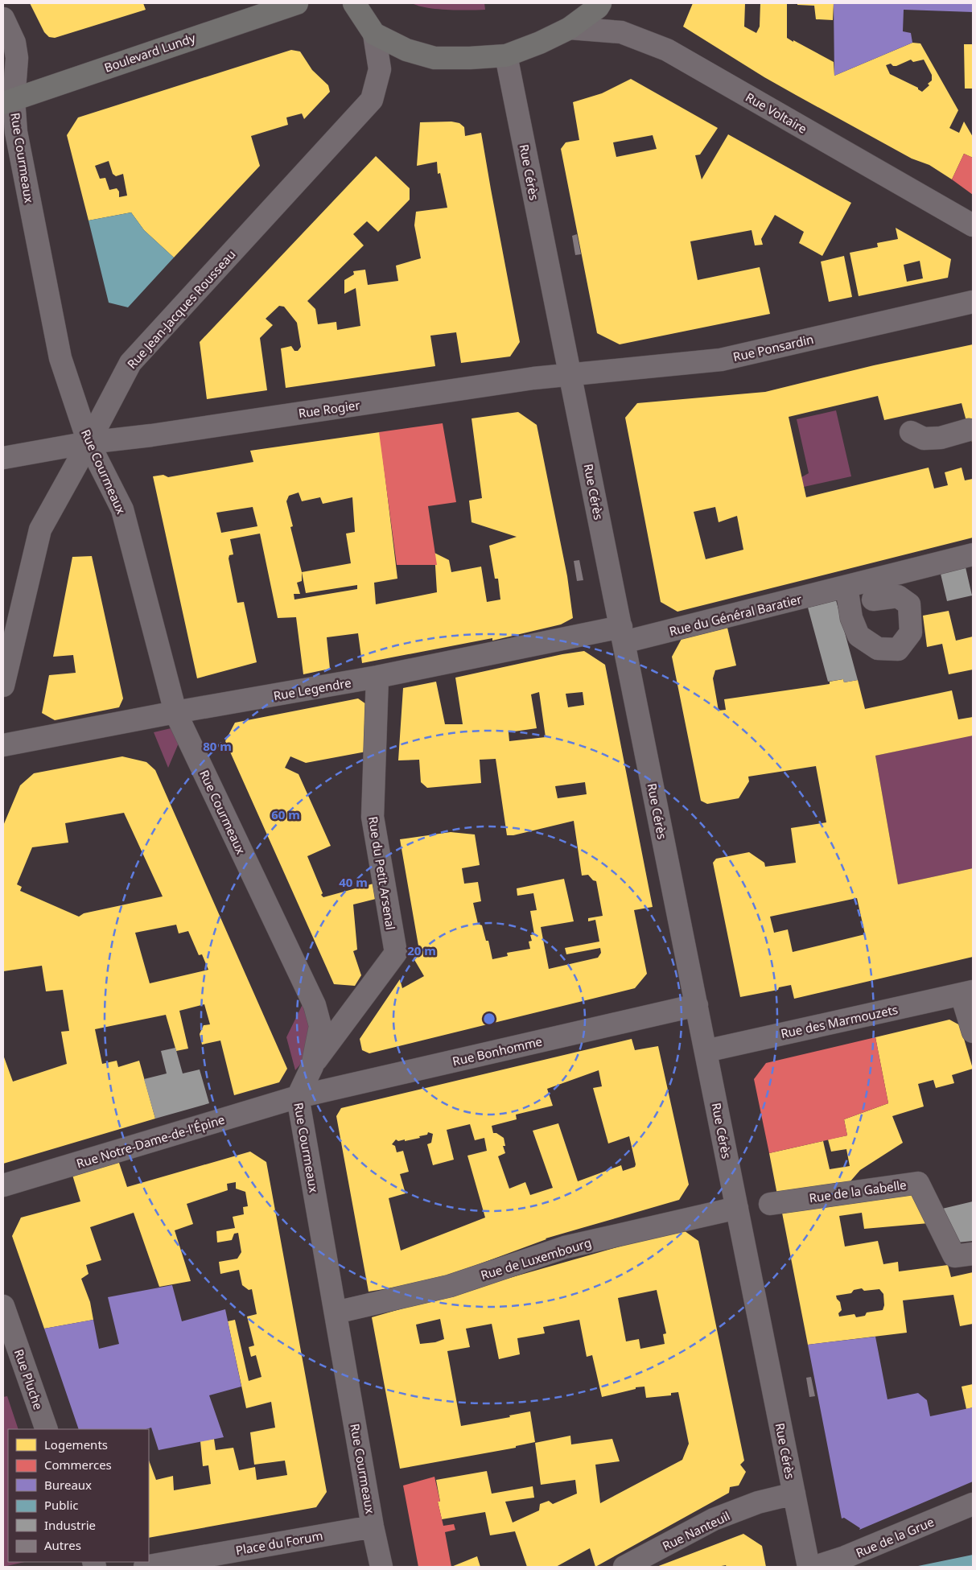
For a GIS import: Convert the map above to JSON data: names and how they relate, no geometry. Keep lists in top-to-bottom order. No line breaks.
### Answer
{"streets":{"main road":["Boulevard Lundy"],"street":["Rue Voltaire","Rue Courmeaux","Rue Cérès","Rue Jean-Jacques Rousseau","Rue Ponsardin","Rue Rogier","Rue du Général Baratier","Rue Legendre","Rue du Petit Arsenal","Rue des Marmouzets","Rue Bonhomme","Rue Notre-Dame-de-l'Épine","Rue de la Gabelle","Rue de Luxembourg","Rue Pluche","Rue Nanteuil","Rue de la Grue","Place du Forum"]},"crossings":[["Boulevard Lundy","Rue Courmeaux"],["Rue Courmeaux","Rue Jean-Jacques Rousseau"],["Rue Courmeaux","Rue Rogier"],["Rue Courmeaux","Rue Legendre"],["Rue Courmeaux","Rue du Petit Arsenal"],["Rue Courmeaux","Rue Bonhomme"],["Rue Courmeaux","Rue Notre-Dame-de-l'Épine"],["Rue Courmeaux","Rue de Luxembourg"],["Rue Courmeaux","Place du Forum"],["Rue Cérès","Rue Ponsardin"],["Rue Cérès","Rue Rogier"],["Rue Cérès","Rue du Général Baratier"],["Rue Cérès","Rue Legendre"],["Rue Cérès","Rue des Marmouzets"],["Rue Cérès","Rue Bonhomme"],["Rue Cérès","Rue de Luxembourg"],["Rue Cérès","Rue Nanteuil"],["Rue Jean-Jacques Rousseau","Rue Rogier"],["Rue Ponsardin","Rue Rogier"],["Rue du Général Baratier","Rue Legendre"],["Rue Legendre","Rue du Petit Arsenal"],["Rue Bonhomme","Rue Notre-Dame-de-l'Épine"]],"legend":["Logements","Commerces","Bureaux","Public","Industrie","Autres"],"rings":["80 m","60 m","40 m","20 m"]}
